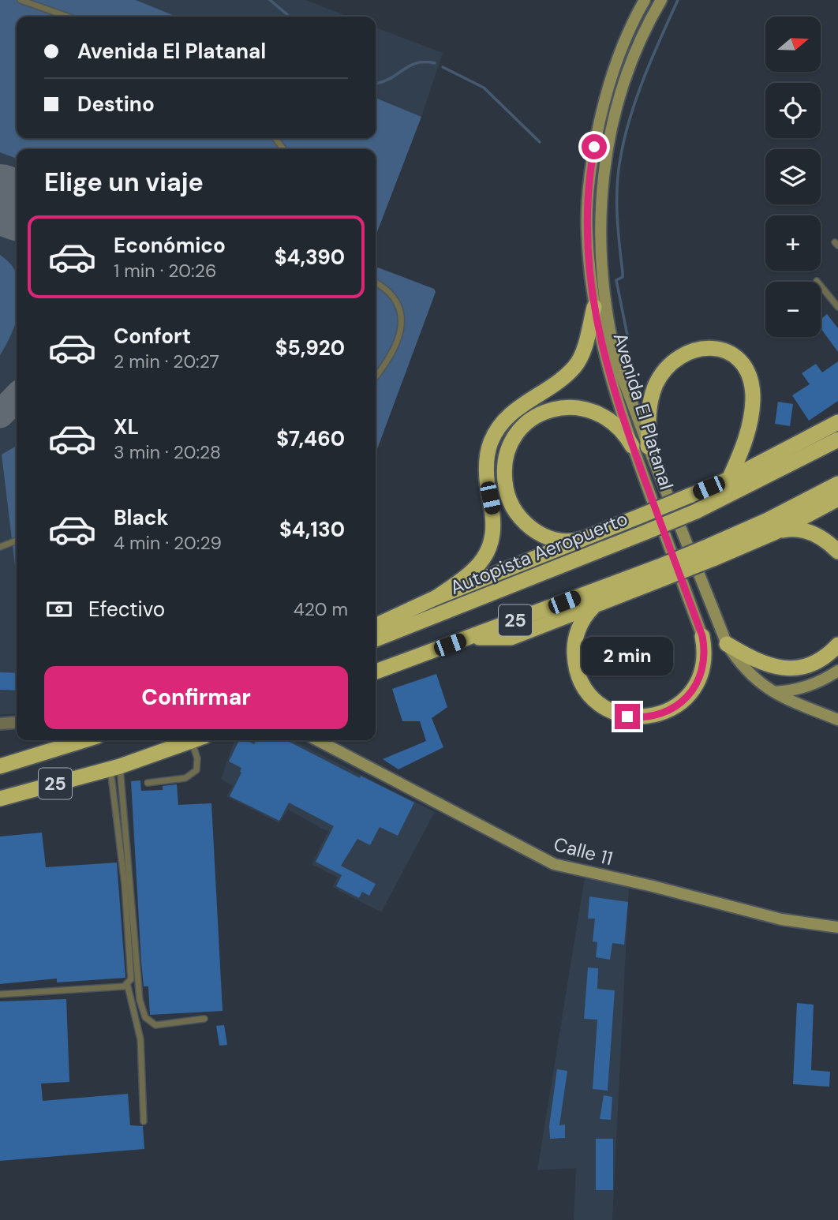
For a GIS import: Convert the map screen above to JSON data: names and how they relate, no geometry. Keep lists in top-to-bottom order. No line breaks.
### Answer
{"streets":{"highway":["Autopista Aeropuerto","25"],"main road":["Avenida El Platanal","Calle 11"]},"north":"right","page":{"map_buttons":["+","−"],"banner":["Avenida El Platanal","Destino"],"heading":"Elige un viaje","list":[{"name":"Económico","note":"1 min · 20:26","value":"$4,390"},{"name":"Confort","note":"2 min · 20:27","value":"$5,920"},{"name":"XL","note":"3 min · 20:28","value":"$7,460"},{"name":"Black","note":"4 min · 20:29","value":"$4,130"}],"pay":["Efectivo","420 m"],"bubble":"2 min","buttons":"Confirmar"}}
